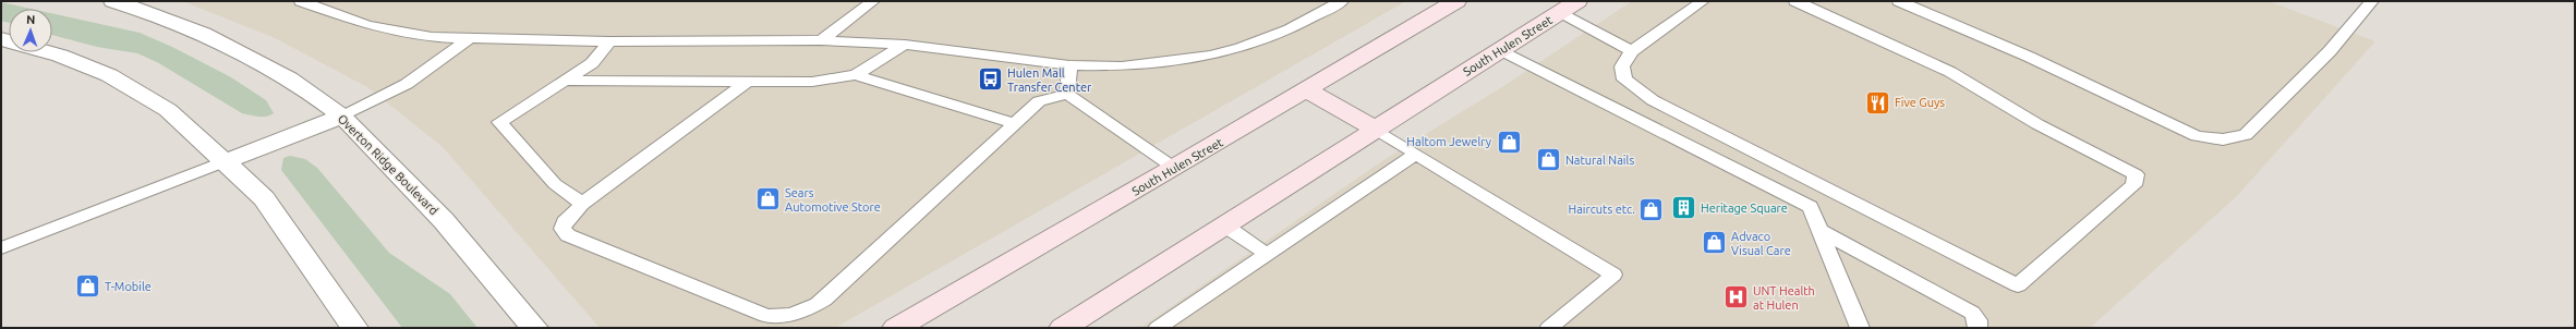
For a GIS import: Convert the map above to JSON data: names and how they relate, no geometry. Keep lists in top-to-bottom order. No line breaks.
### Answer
{"streets":{"main road":["South Hulen Street"],"street":["Overton Ridge Boulevard"]},"places":{"bus stop":["Hulen Mall Transfer Center"],"restaurant":["Five Guys"],"shop":["Haltom Jewelry","Natural Nails","Sears Automotive Store","Haircuts etc.","Advaco Visual Care","T-Mobile"],"building":["Heritage Square"],"hospital":["UNT Health at Hulen"]},"north":"top"}
